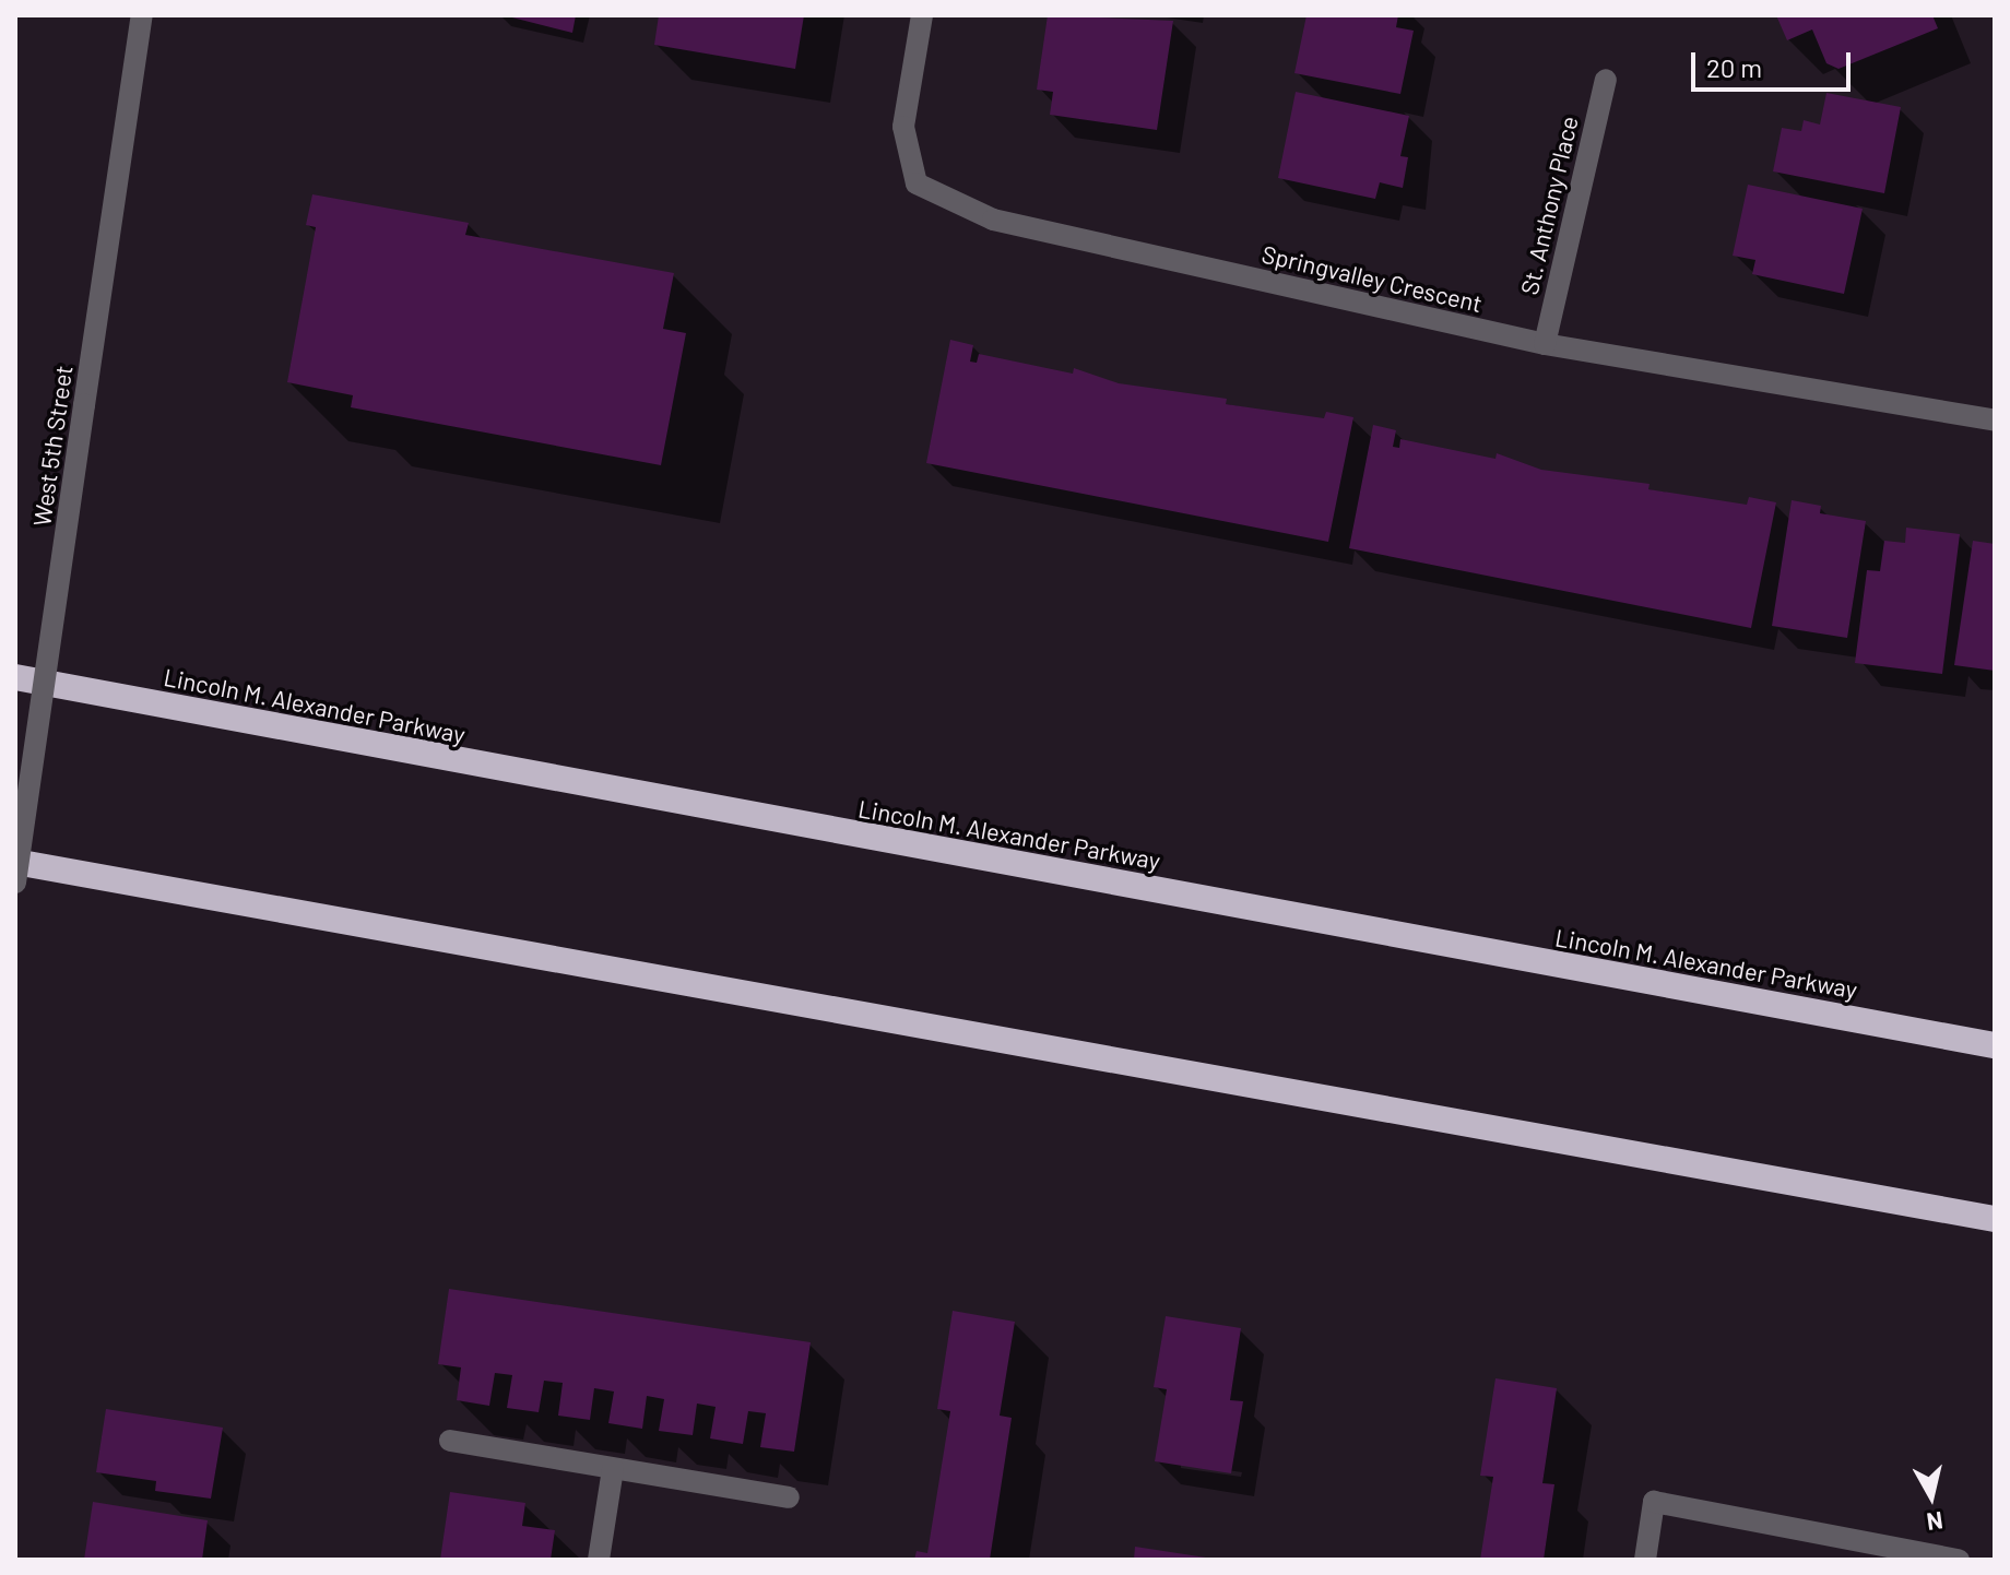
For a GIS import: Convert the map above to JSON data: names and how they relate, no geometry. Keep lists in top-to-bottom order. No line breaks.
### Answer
{"streets":{"highway":["Lincoln M. Alexander Parkway"],"street":["St. Anthony Place","Springvalley Crescent","West 5th Street"]},"crossings":[["St. Anthony Place","Springvalley Crescent"]],"scale_bar":"20 m","north":"bottom"}
